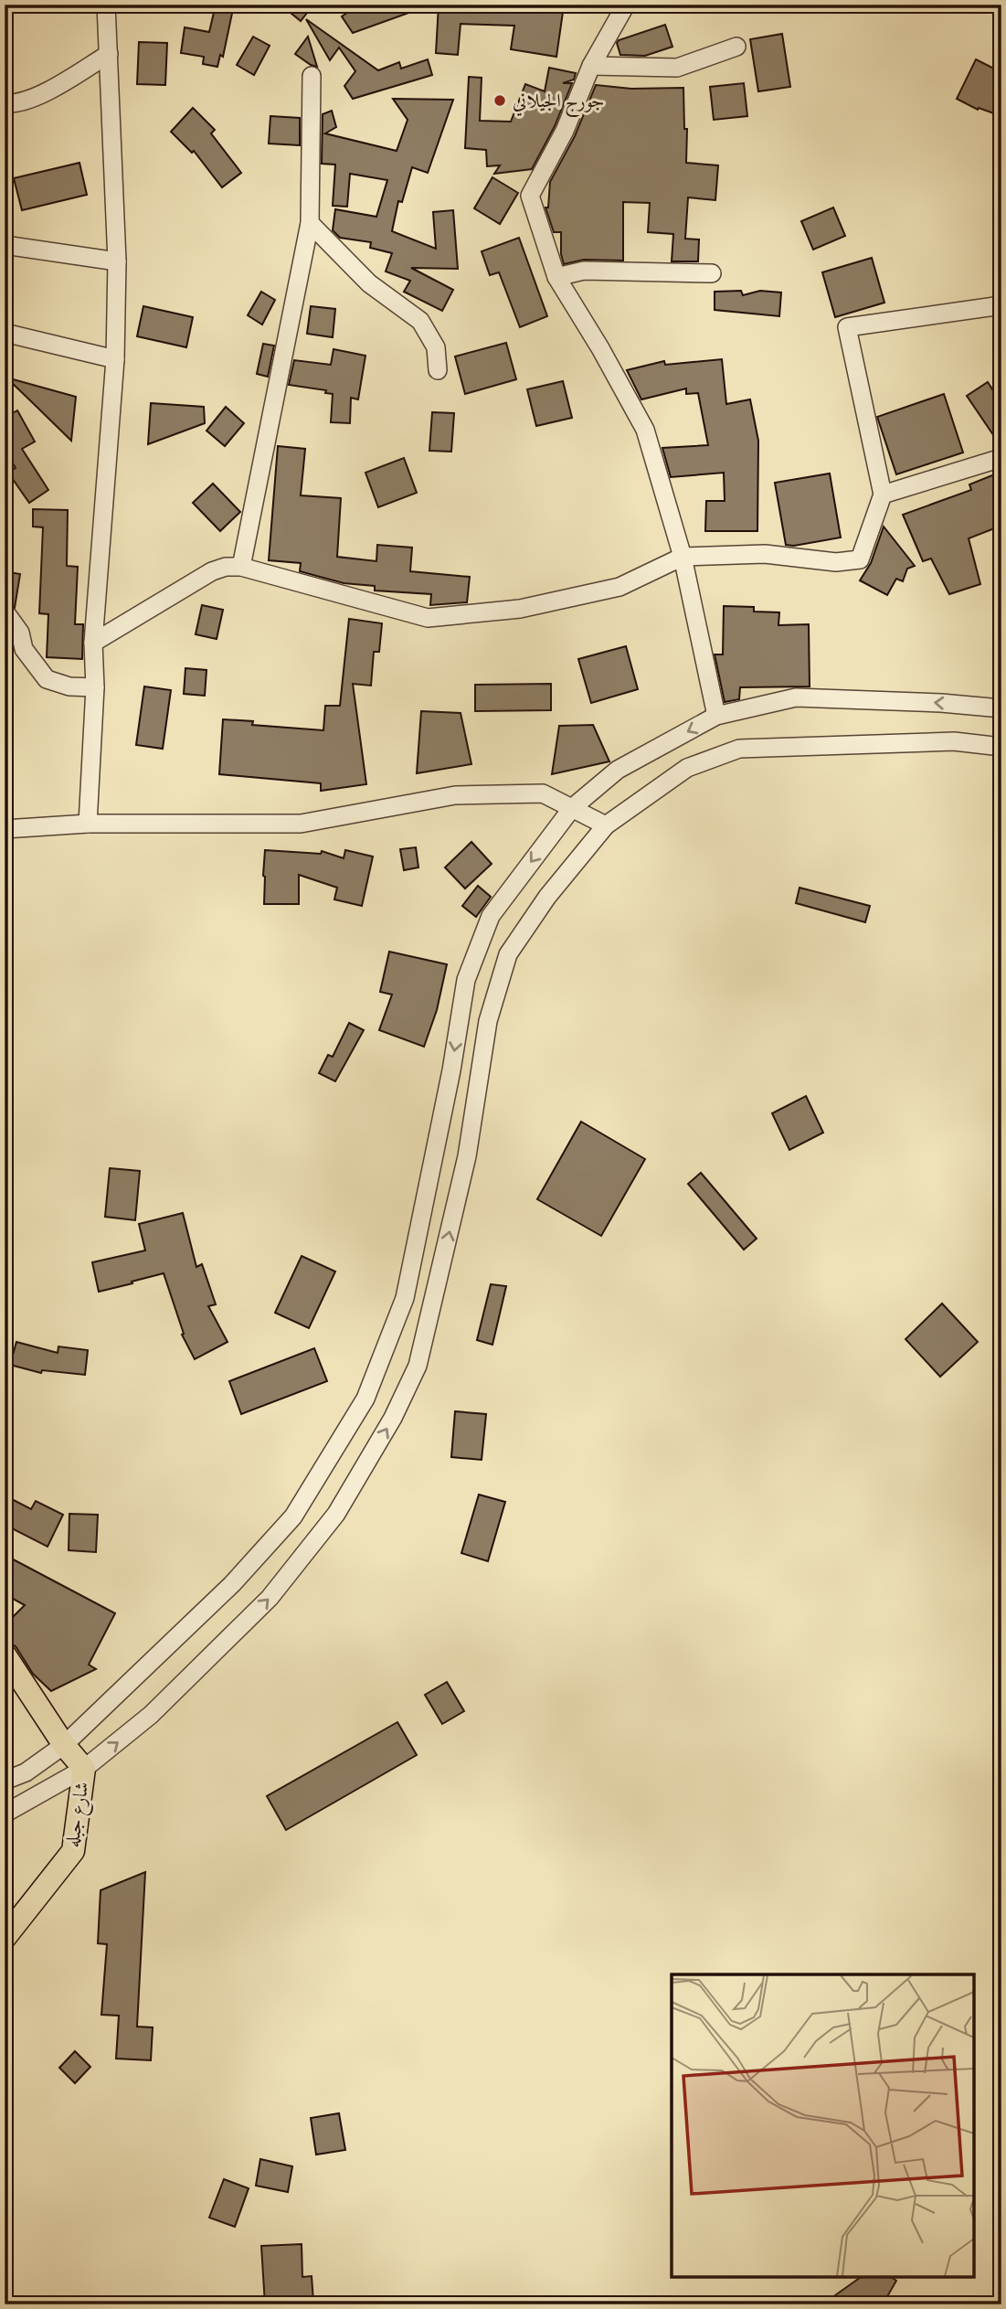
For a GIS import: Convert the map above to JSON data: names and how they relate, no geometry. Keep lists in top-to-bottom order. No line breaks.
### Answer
{"streets":{"main road":["شارع جبله"]},"places":["جورج الجيلاني"]}
